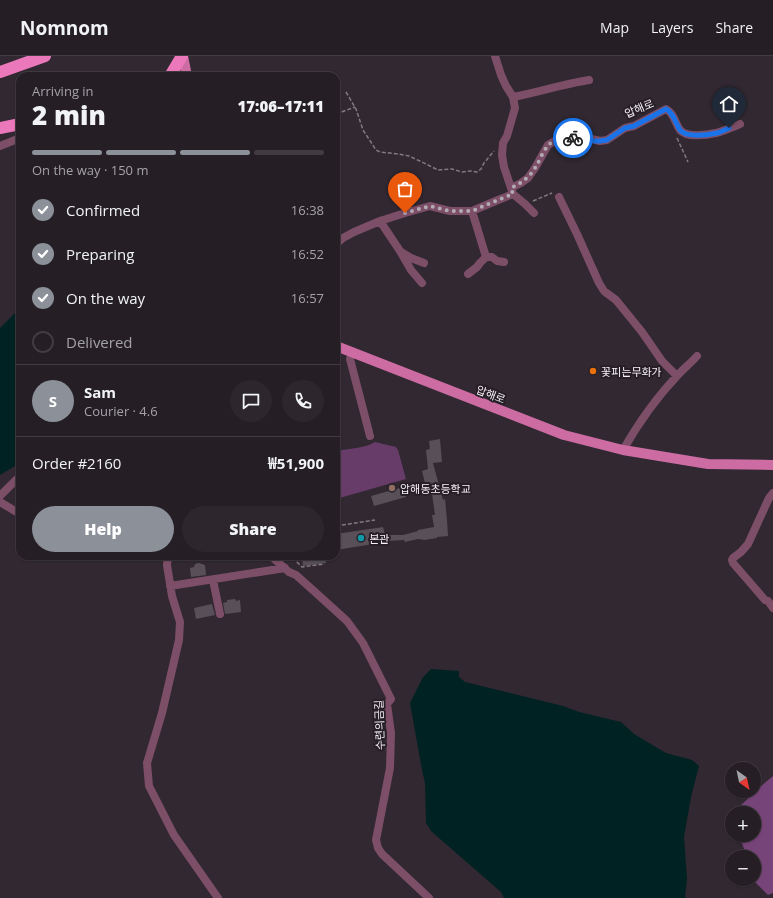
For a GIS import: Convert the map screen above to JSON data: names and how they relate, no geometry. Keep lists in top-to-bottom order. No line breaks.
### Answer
{"streets":{"main road":["압해로"],"street":["수련의금길"]},"places":["꽃피는무화가","압해동초등학교","본관"],"north":"bottom right","page":{"header":"Nomnom","nav":["Map","Layers","Share"],"heading":["2 min","Arriving in","17:06–17:11"],"panel":["Sam","Courier · 4.6","Order #2160","₩51,900"],"bar":"On the way · 150 m","list":[["Confirmed","16:38"],["Preparing","16:52"],["On the way","16:57"],"Delivered"],"round":"S","buttons":["Help","Share"],"map_buttons":["+","−"]}}
